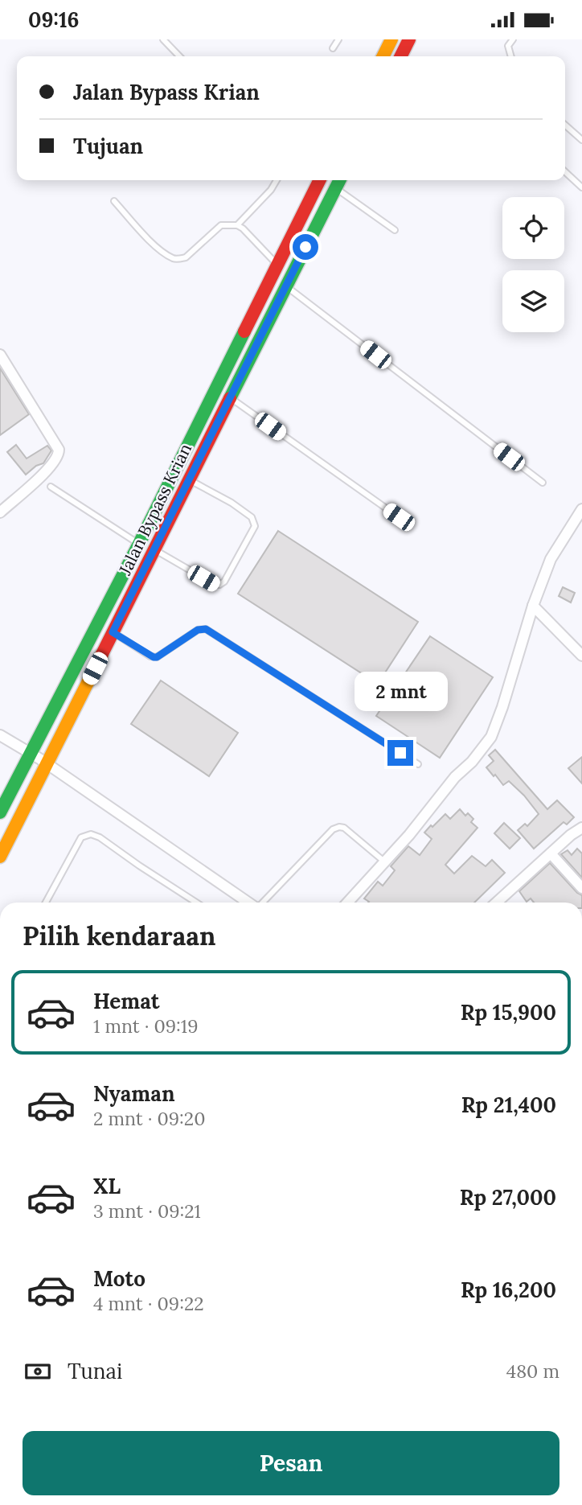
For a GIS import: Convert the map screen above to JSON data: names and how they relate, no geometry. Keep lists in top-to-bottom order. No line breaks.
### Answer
{"streets":{"highway":["Jalan Bypass Krian"]},"page":{"status":"09:16","banner":["Jalan Bypass Krian","Tujuan"],"bubble":"2 mnt","heading":"Pilih kendaraan","list":[{"name":"Hemat","note":"1 mnt · 09:19","value":"Rp 15,900"},{"name":"Nyaman","note":"2 mnt · 09:20","value":"Rp 21,400"},{"name":"XL","note":"3 mnt · 09:21","value":"Rp 27,000"},{"name":"Moto","note":"4 mnt · 09:22","value":"Rp 16,200"}],"pay":["Tunai","480 m"],"buttons":"Pesan"}}
